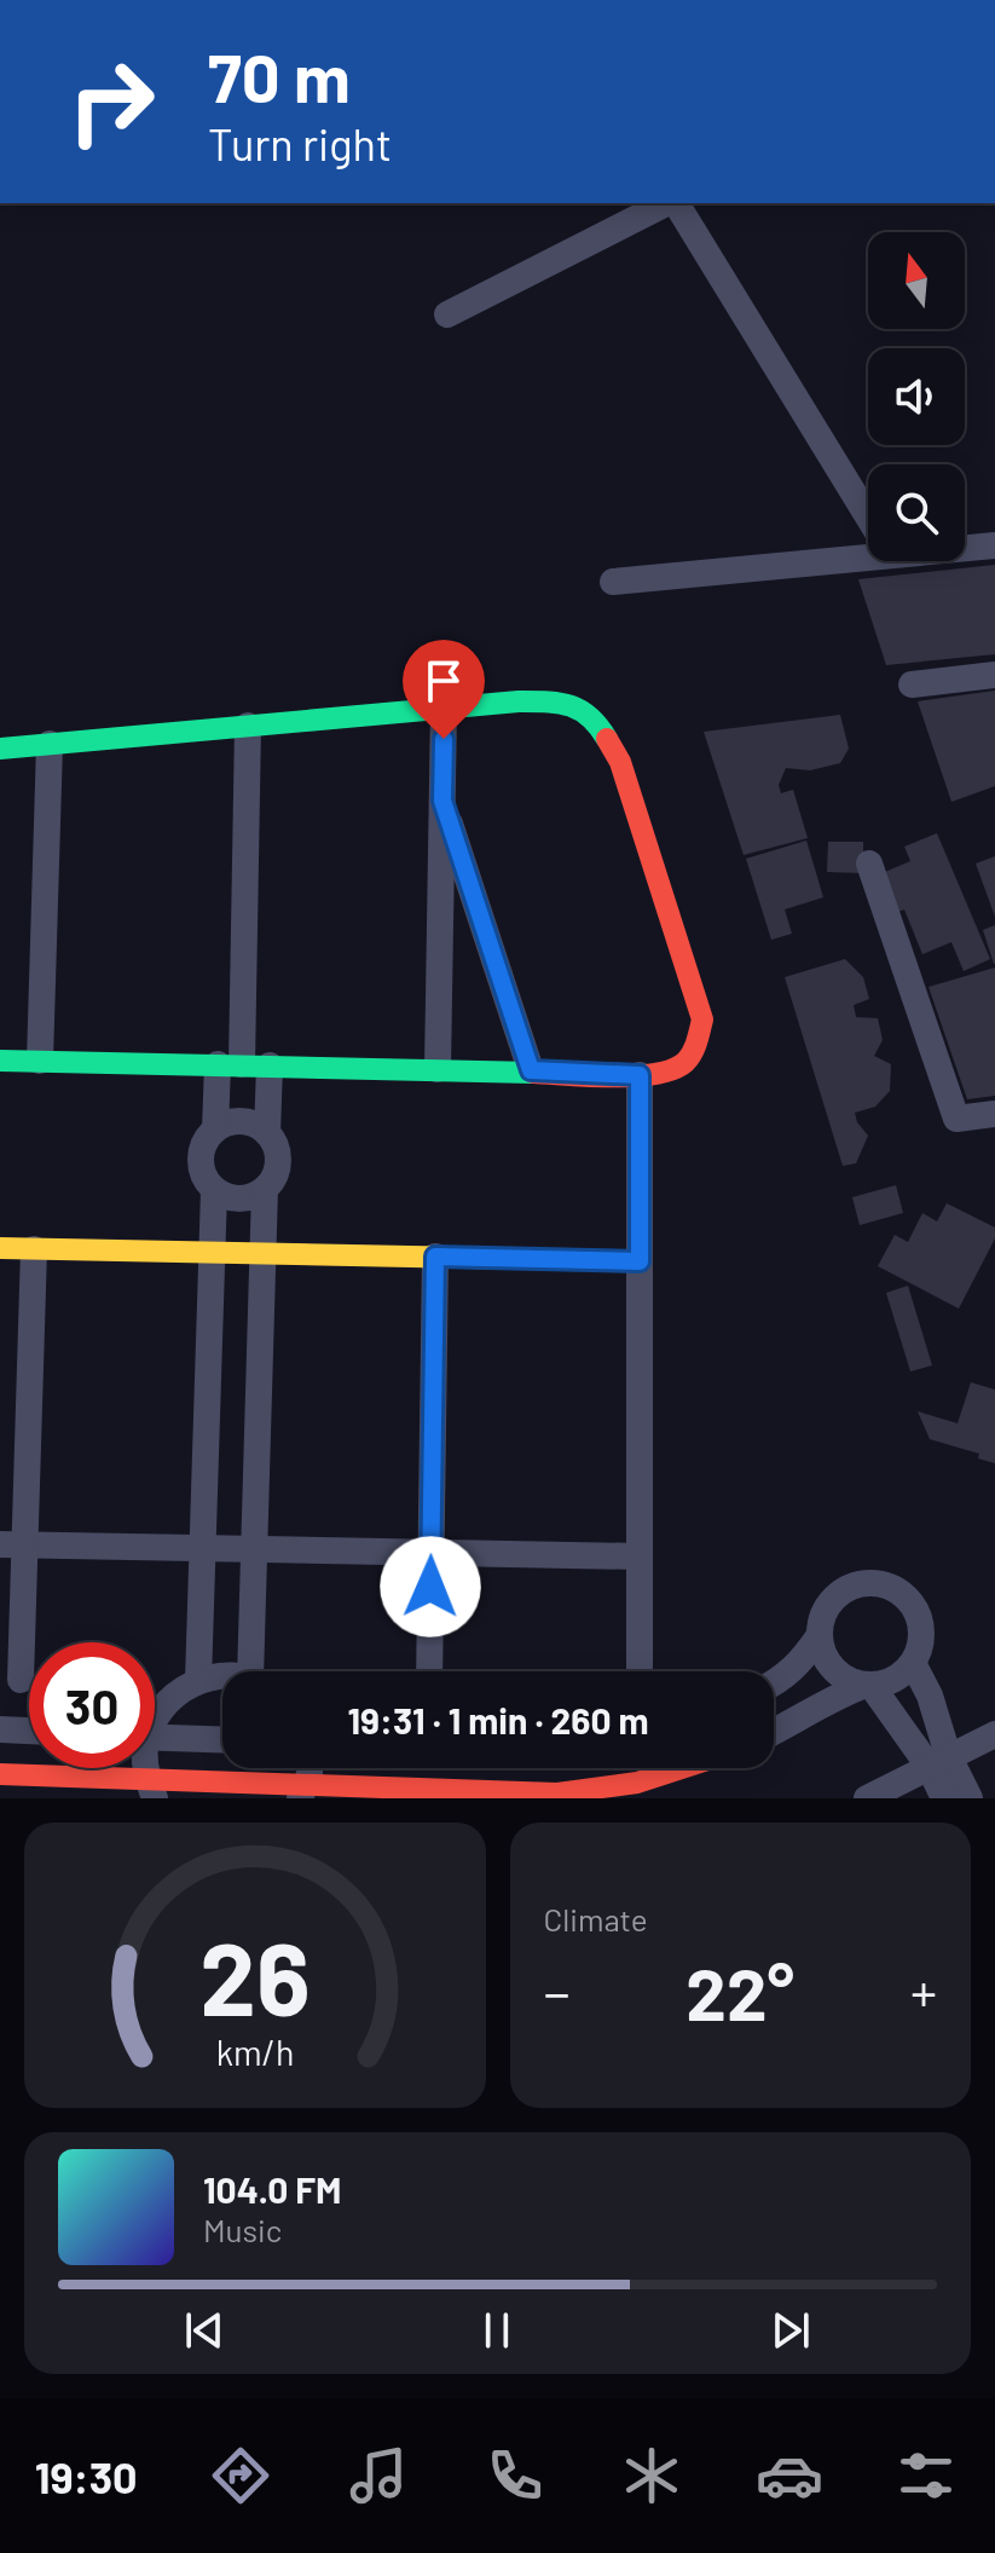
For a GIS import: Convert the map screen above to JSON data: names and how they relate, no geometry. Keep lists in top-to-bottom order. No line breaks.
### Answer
{"north":"top","page":{"turn":["70 m","Turn right"],"limit":"30","trip":"19:31 · 1 min · 260 m","tile":"Climate","heat":["−","22°","+"],"song":["104.0 FM","Music"],"tabs":"19:30","gauge":["26","km/h"]}}
